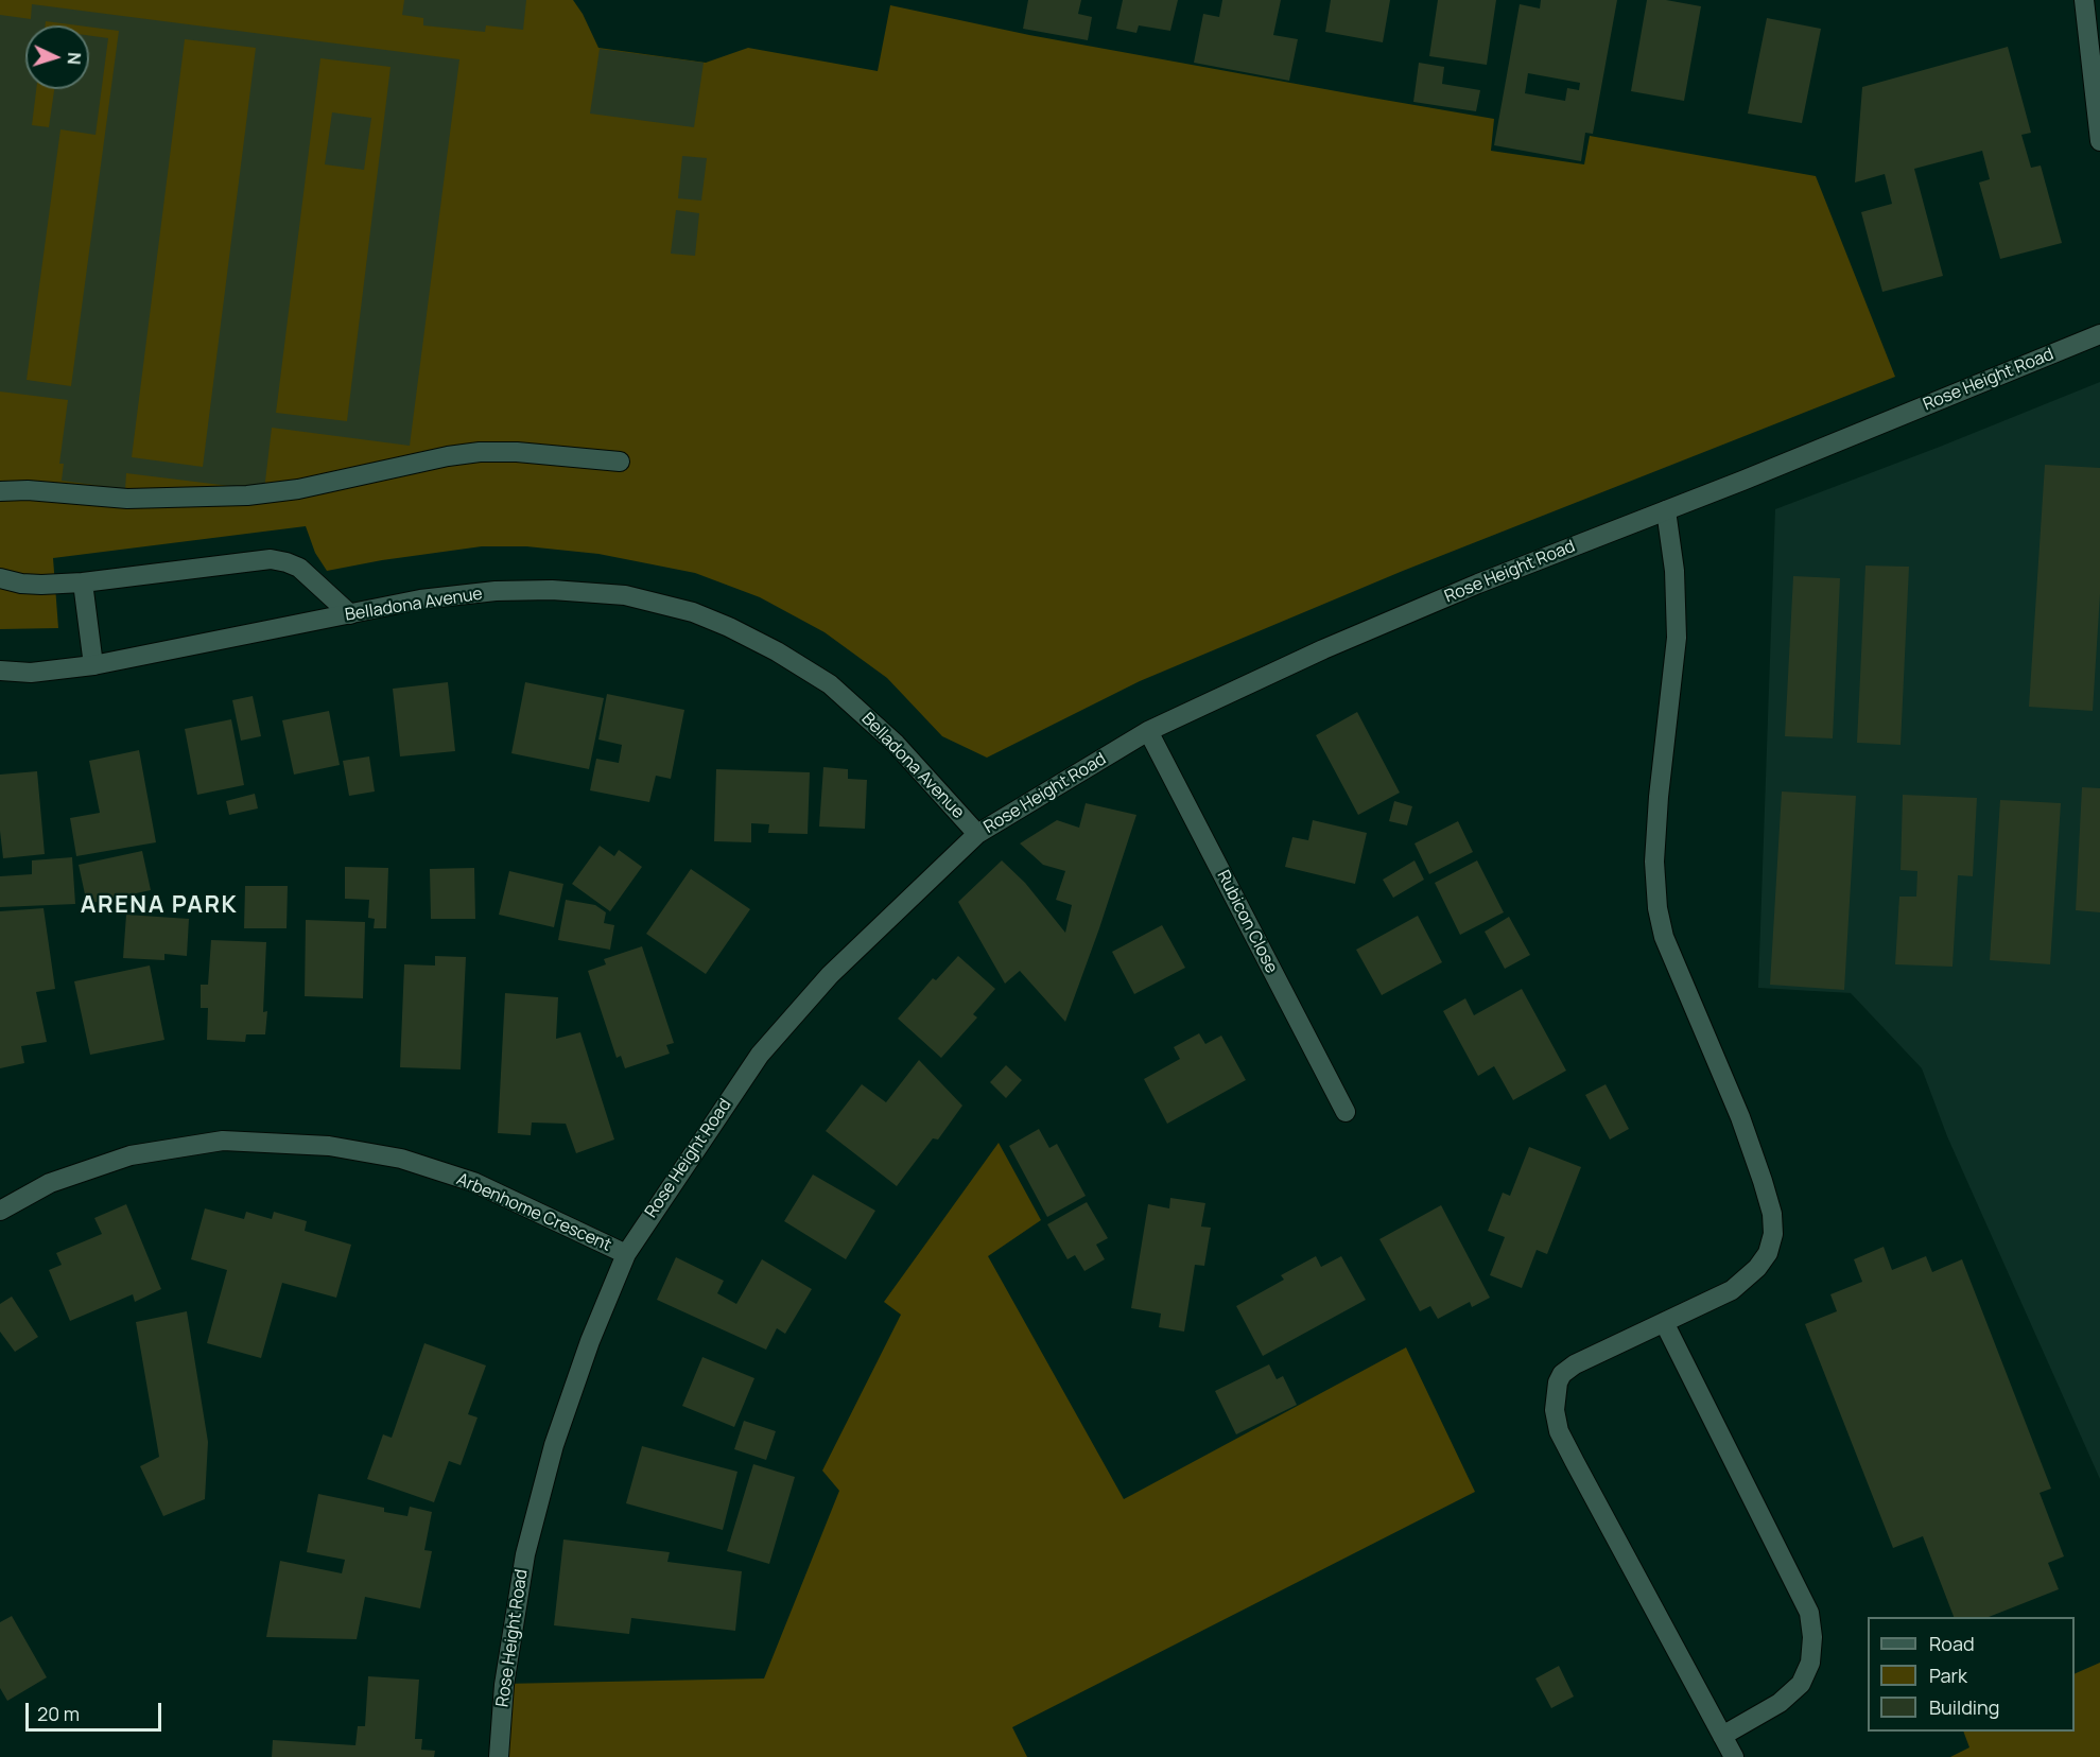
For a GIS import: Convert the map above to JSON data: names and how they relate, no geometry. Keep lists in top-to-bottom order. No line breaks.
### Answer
{"streets":{"street":["Rose Height Road","Belladona Avenue","Rubicon Close","Arbenhome Crescent"]},"crossings":[["Rose Height Road","Belladona Avenue"],["Rose Height Road","Rubicon Close"],["Rose Height Road","Arbenhome Crescent"]],"districts":["ARENA PARK"],"legend":["Road","Park","Building"],"scale_bar":"20 m","north":"right"}
